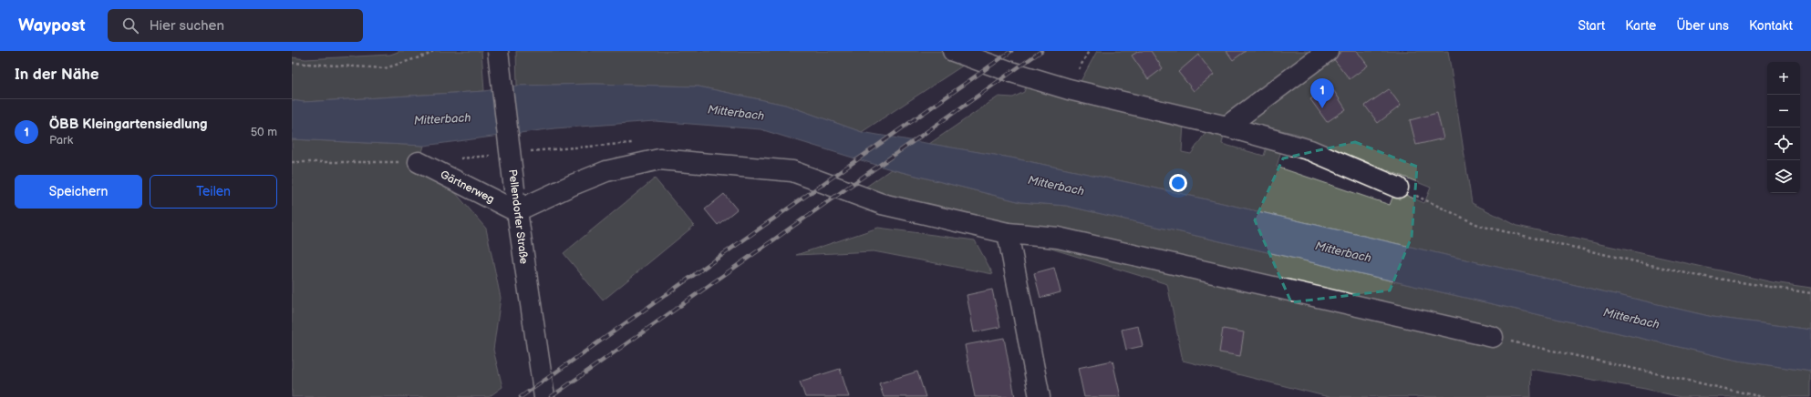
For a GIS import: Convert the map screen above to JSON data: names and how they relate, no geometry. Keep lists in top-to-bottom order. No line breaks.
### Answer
{"streets":{"street":["Gärtnerweg","Pellendorfer Straße"]},"crossings":[["Gärtnerweg","Pellendorfer Straße"]],"water":["Mitterbach"],"page":{"header":"Waypost","search":"Hier suchen","nav":["Start","Karte","Über uns","Kontakt"],"heading":"In der Nähe","map_buttons":["+","−"],"pins":"1","list":[{"mark":"1","name":"ÖBB Kleingartensiedlung","note":"Park","value":"50 m"}],"buttons":["Speichern","Teilen"]}}
